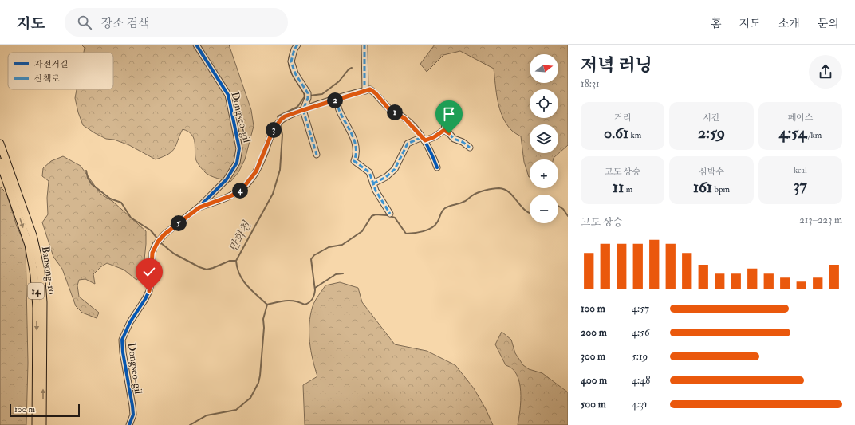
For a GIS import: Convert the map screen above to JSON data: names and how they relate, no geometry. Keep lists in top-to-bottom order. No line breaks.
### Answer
{"streets":{"main road":["Bansong-ro","14"],"street":["Dongseo-gil"]},"water":["만화천"],"legend":["자전거길","산책로"],"scale_bar":"100 m","north":"right","page":{"header":"지도","search":"장소 검색","nav":["홈","지도","소개","문의"],"heading":["저녁 러닝","18:31"],"map_buttons":["+","−"],"pins":["2","1","3","4","5"],"stats":[["거리","0.61 km"],["시간","2:59"],["페이스","4:54 /km"],["고도 상승","11 m"],["심박수","161 bpm"],["kcal","37"]],"chart":["고도 상승","213–223 m"],"list":[{"name":"100 m","note":"4:57"},{"name":"200 m","note":"4:56"},{"name":"300 m","note":"5:19"},{"name":"400 m","note":"4:48"},{"name":"500 m","note":"4:31"}],"scale":"100 m"}}
